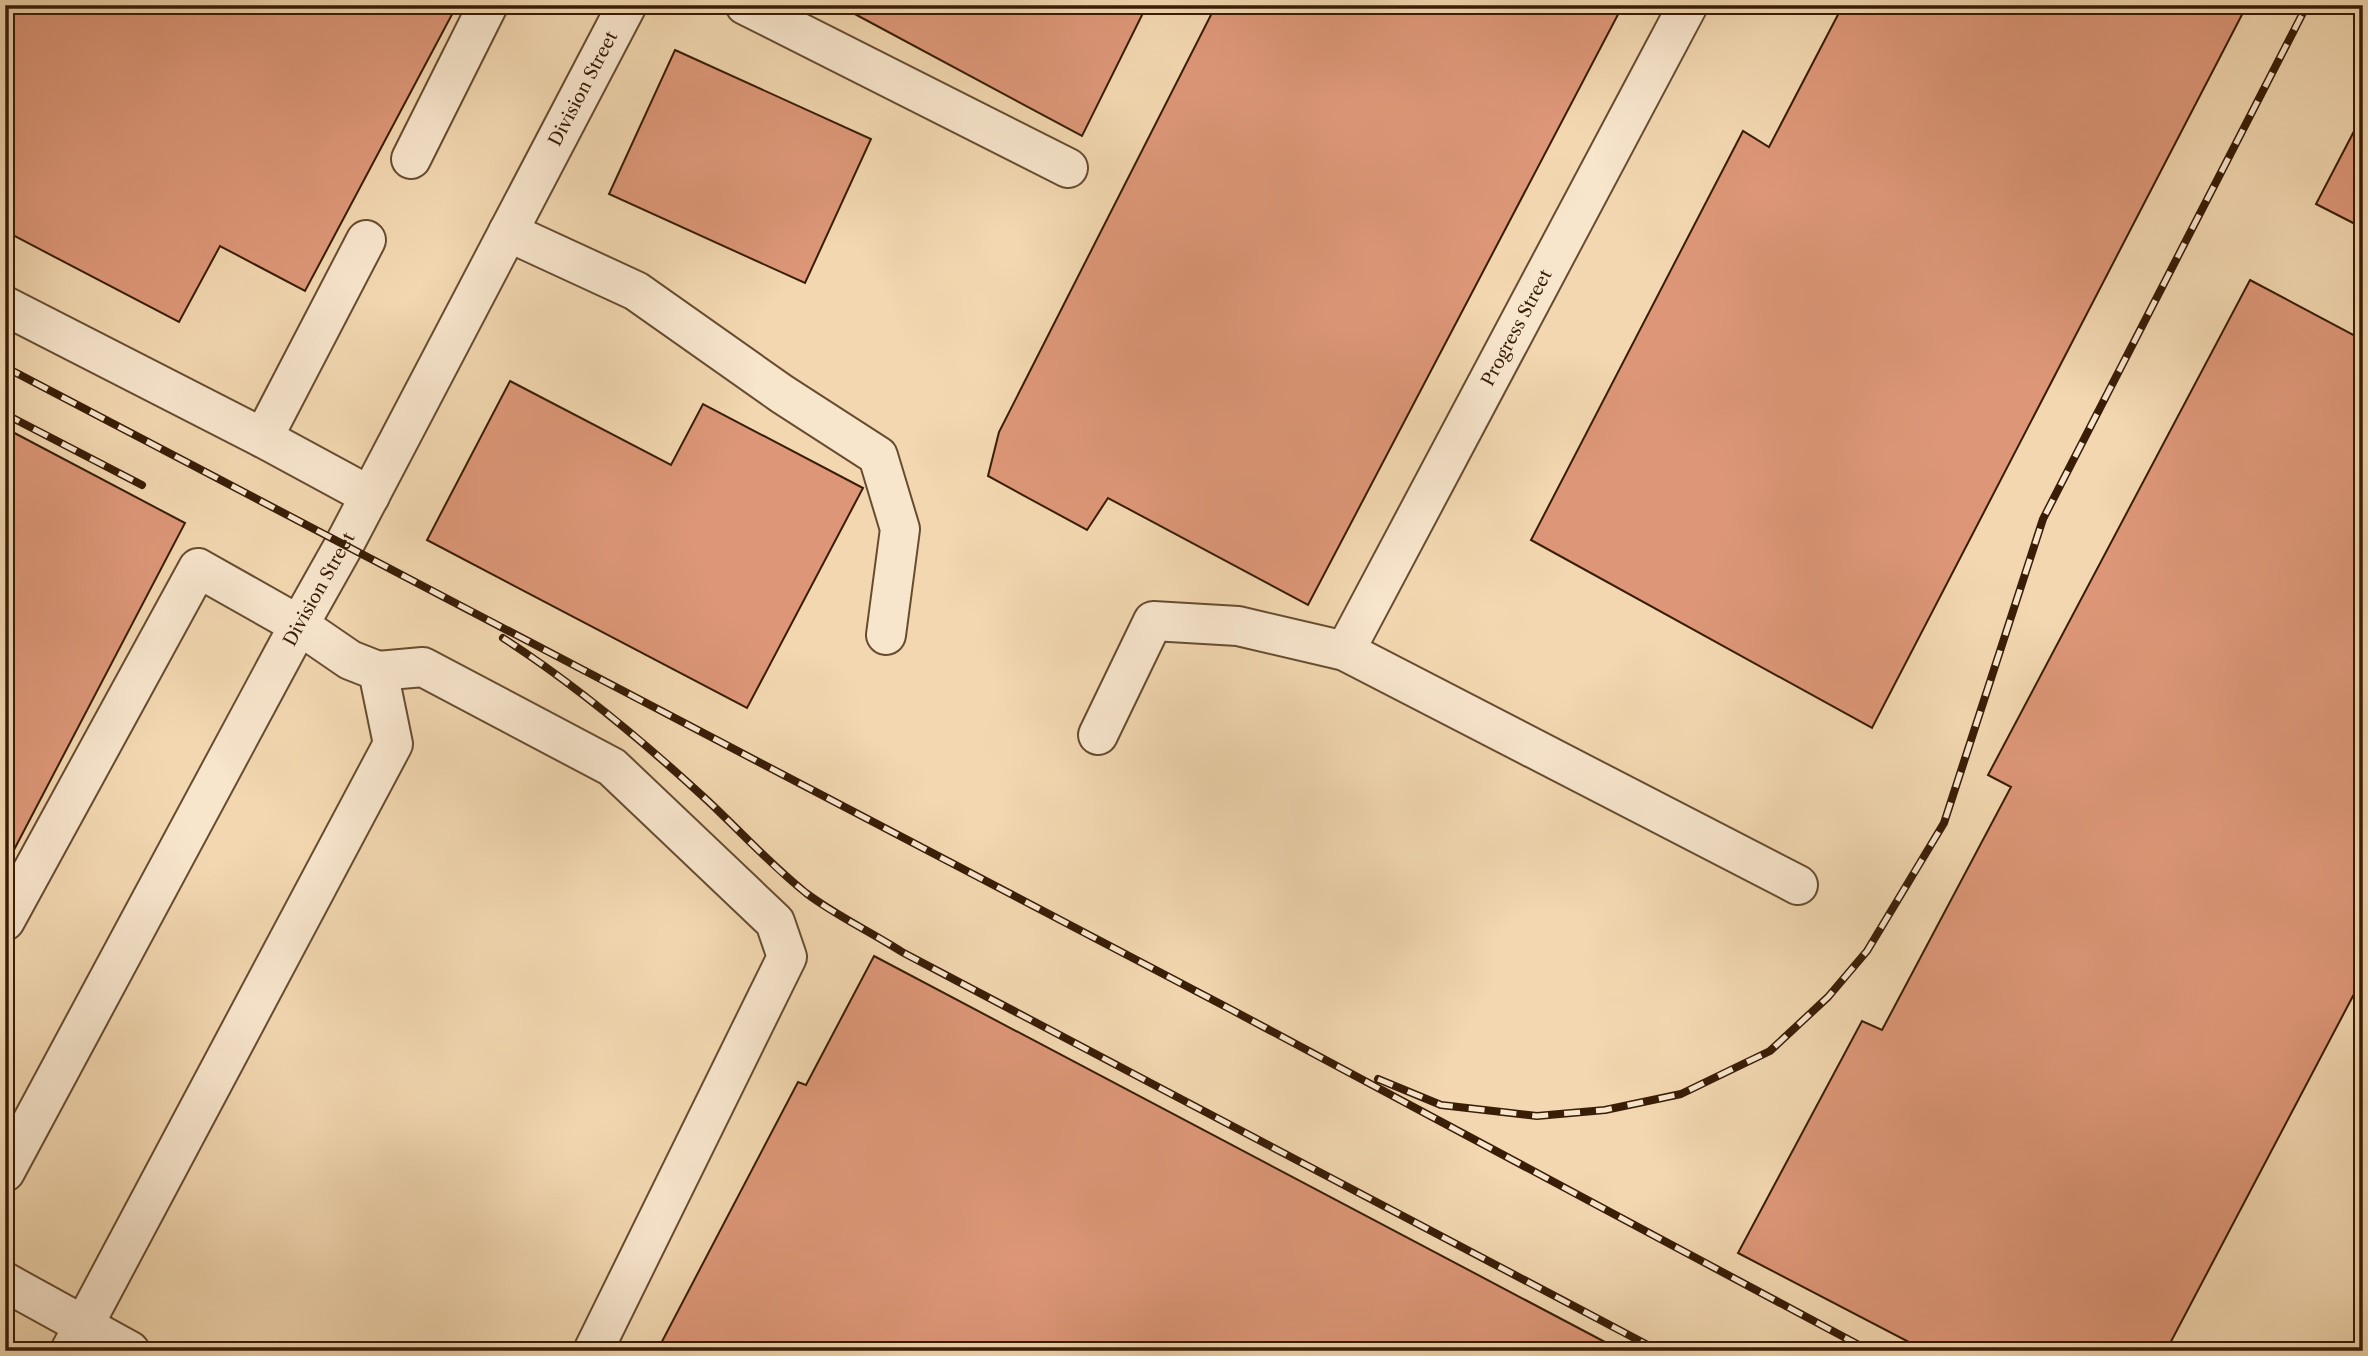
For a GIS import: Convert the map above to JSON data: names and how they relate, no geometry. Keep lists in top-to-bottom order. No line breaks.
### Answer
{"streets":{"street":["Division Street","Progress Street"]}}
